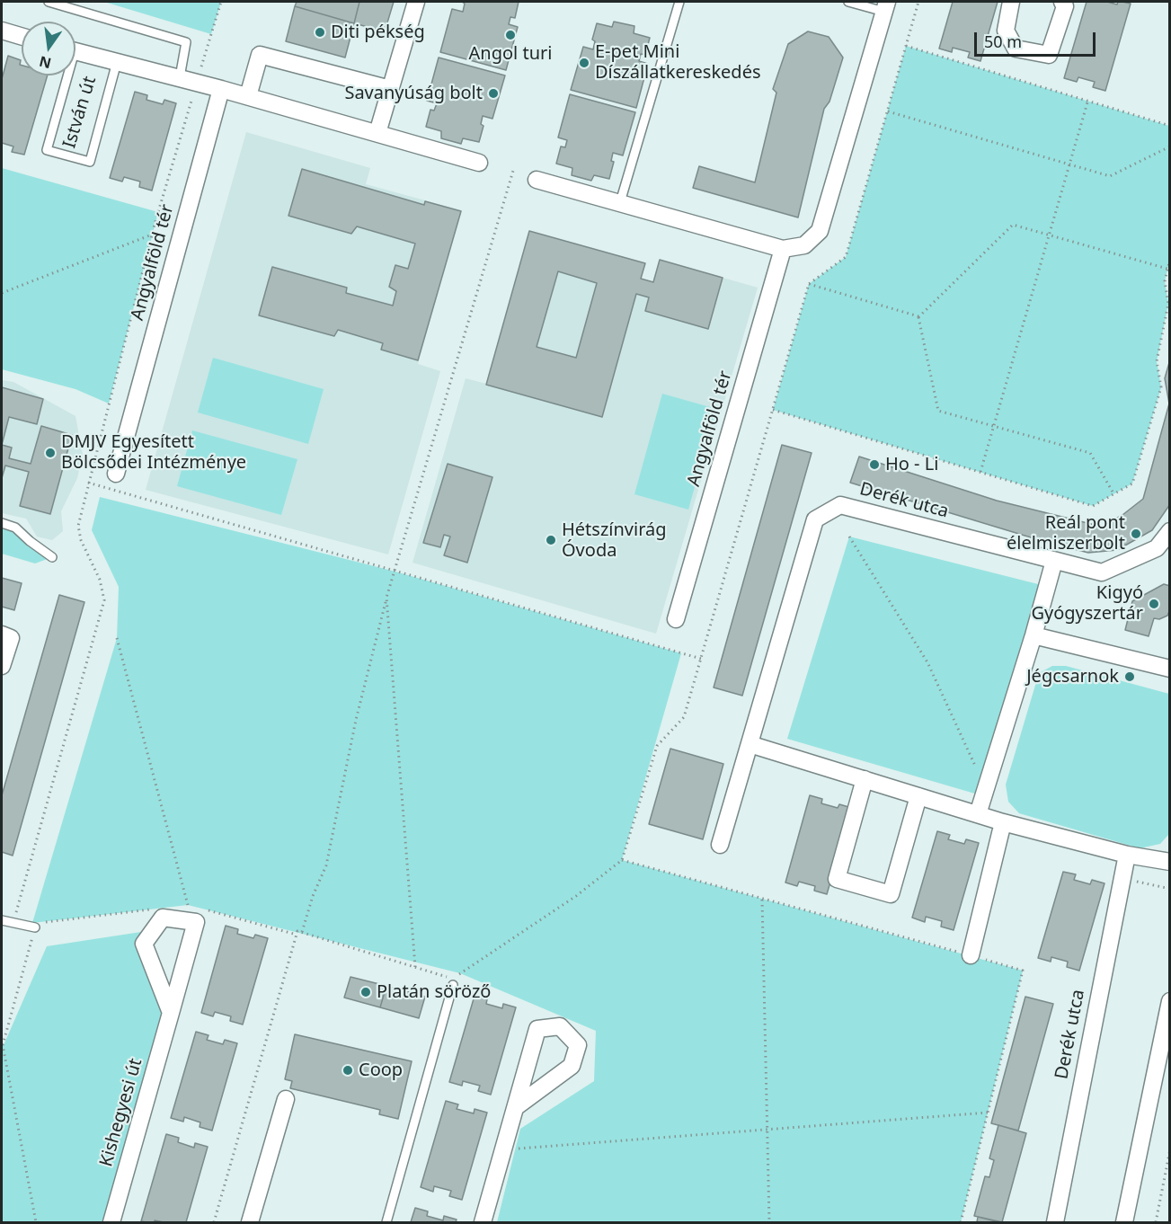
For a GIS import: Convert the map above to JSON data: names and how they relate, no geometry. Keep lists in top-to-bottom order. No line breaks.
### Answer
{"streets":{"street":["István út","Angyalföld tér","Derék utca","Kishegyesi út"]},"crossings":[["István út","Angyalföld tér"]],"places":["Diti pékség","Angol turi","E-pet Mini Díszállatkereskedés","Savanyúság bolt","DMJV Egyesített Bölcsődei Intézménye","Ho - Li","Reál pont élelmiszerbolt","Hétszínvirág Óvoda","Kigyó Gyógyszertár","Jégcsarnok","Platán söröző","Coop"],"scale_bar":"50 m","north":"bottom"}
